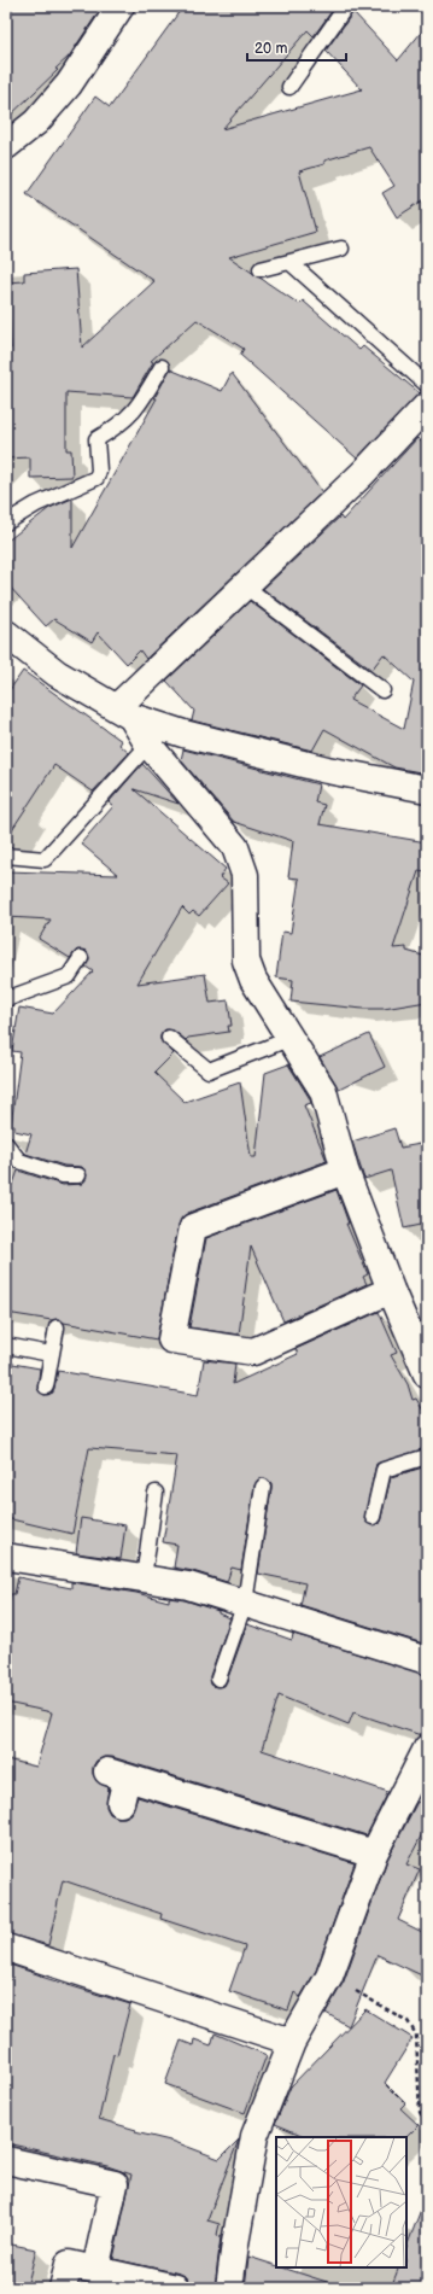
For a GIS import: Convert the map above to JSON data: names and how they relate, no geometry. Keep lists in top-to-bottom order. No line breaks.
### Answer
{"scale_bar":"20 m"}
